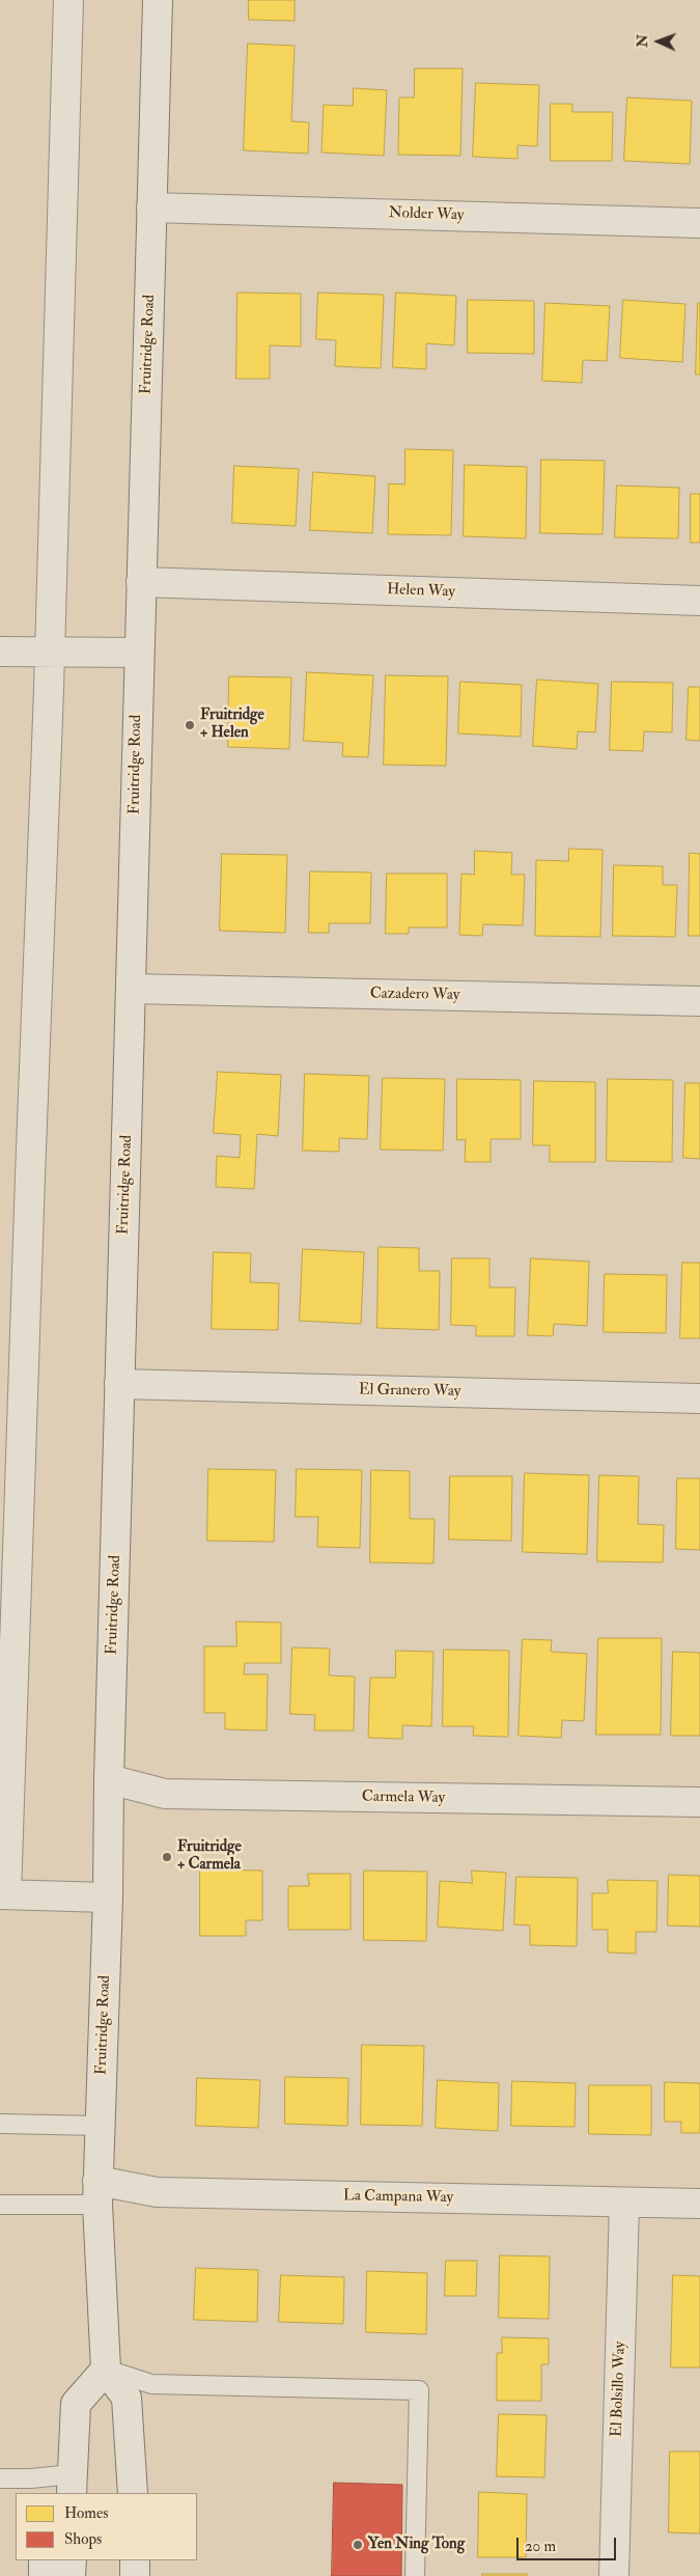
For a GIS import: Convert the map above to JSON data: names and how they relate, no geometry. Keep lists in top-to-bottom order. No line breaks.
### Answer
{"streets":{"street":["Nolder Way","Fruitridge Road","Helen Way","Cazadero Way","El Granero Way","Carmela Way","La Campana Way","El Bolsillo Way"]},"crossings":[["Nolder Way","Fruitridge Road"],["Fruitridge Road","Helen Way"],["Fruitridge Road","Cazadero Way"],["Fruitridge Road","El Granero Way"],["Fruitridge Road","Carmela Way"],["Fruitridge Road","La Campana Way"],["La Campana Way","El Bolsillo Way"]],"places":["Fruitridge + Helen","Fruitridge + Carmela","Yen Ning Tong"],"legend":["Homes","Shops"],"scale_bar":"20 m","north":"left"}
